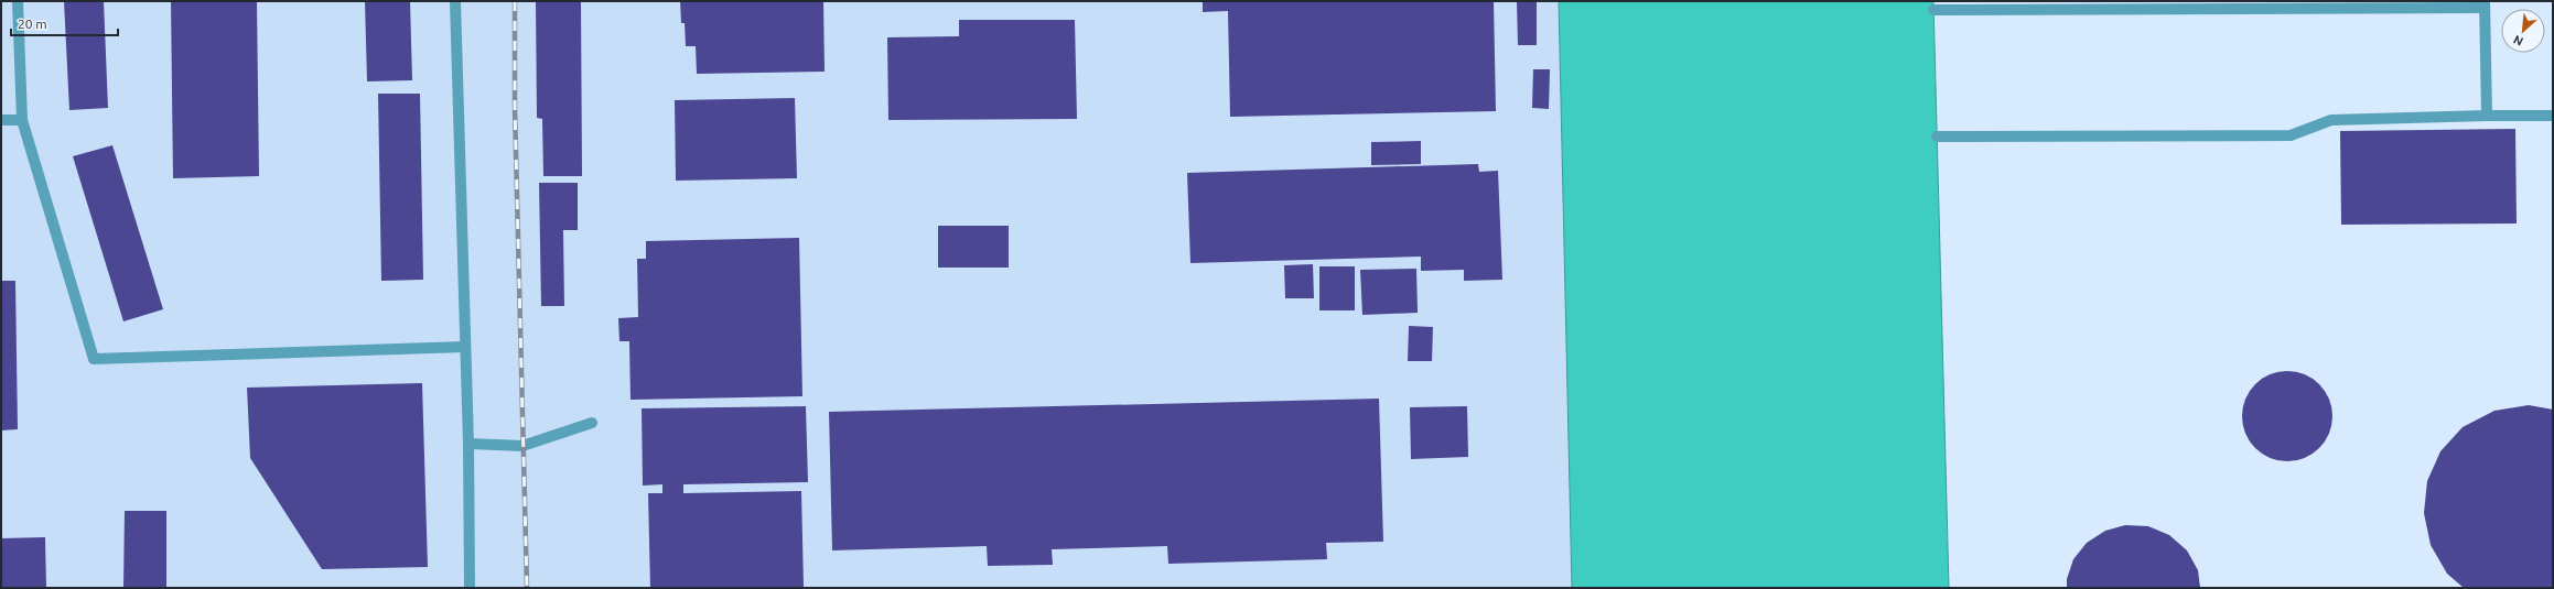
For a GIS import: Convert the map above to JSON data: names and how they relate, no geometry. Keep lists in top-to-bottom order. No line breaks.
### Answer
{"scale_bar":"20 m","north":"bottom left"}
